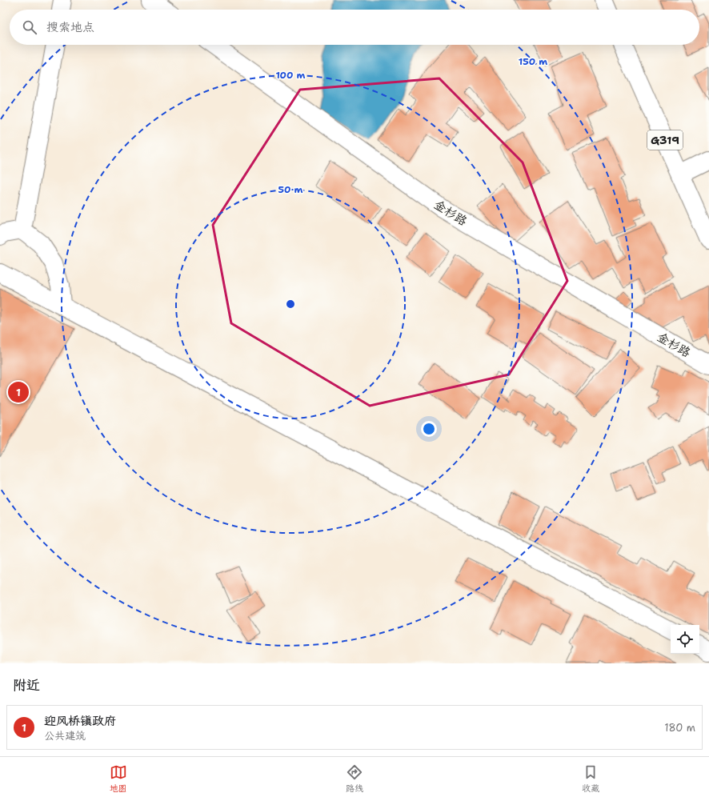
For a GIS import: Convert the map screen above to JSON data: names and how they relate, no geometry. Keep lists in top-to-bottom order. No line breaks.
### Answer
{"streets":{"main road":["G319","金杉路"]},"page":{"search":"搜索地点","pins":"1","heading":"附近","list":[{"mark":"1","name":"迎风桥镇政府","note":"公共建筑","value":"180 m"}],"nav":["地图","路线","收藏"]},"rings":["150 m","100 m","50 m"]}
